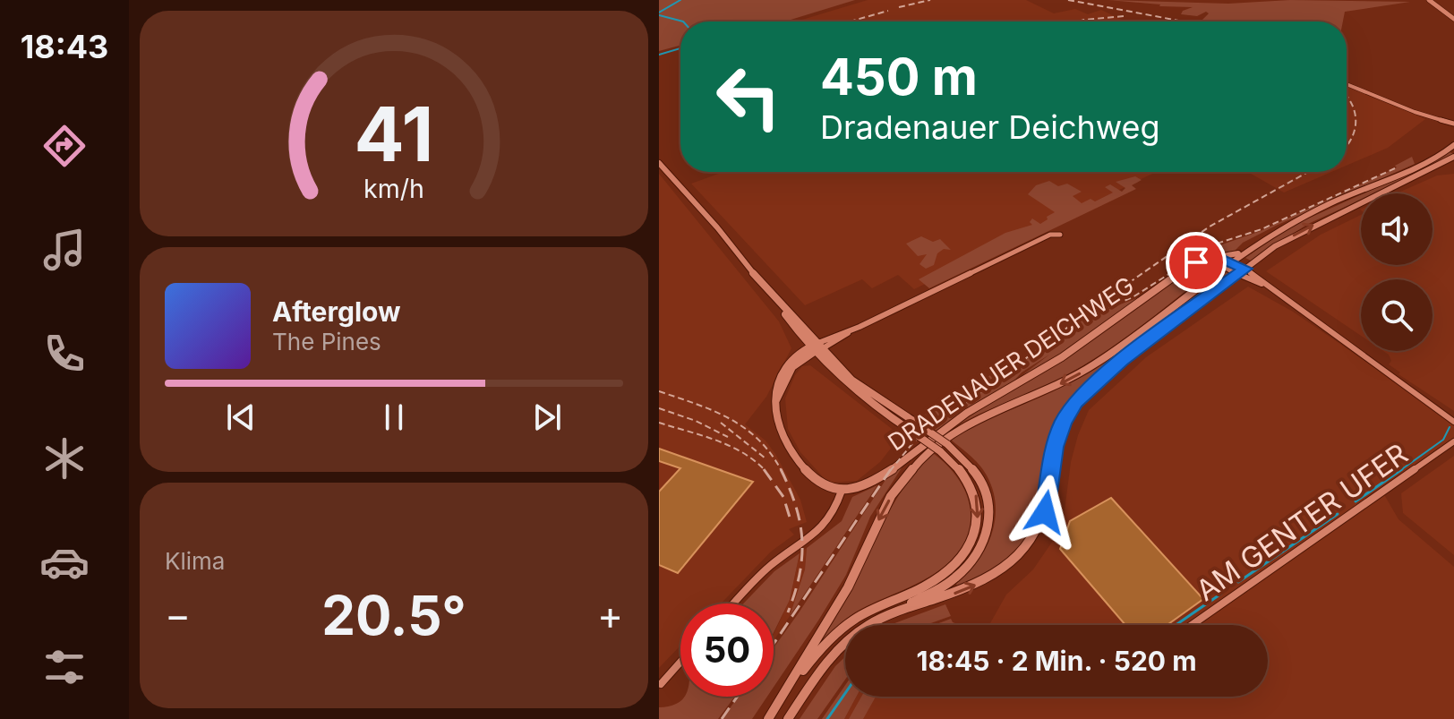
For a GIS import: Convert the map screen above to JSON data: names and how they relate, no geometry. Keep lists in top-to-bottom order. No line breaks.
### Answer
{"streets":{"main road":["DRADENAUER DEICHWEG"],"street":["AM GENTER UFER"]},"page":{"tabs":"18:43","turn":["450 m","Dradenauer Deichweg"],"song":["Afterglow","The Pines"],"tile":"Klima","heat":["−","20.5°","+"],"limit":"50","trip":"18:45 · 2 Min. · 520 m","gauge":["41","km/h"]}}
